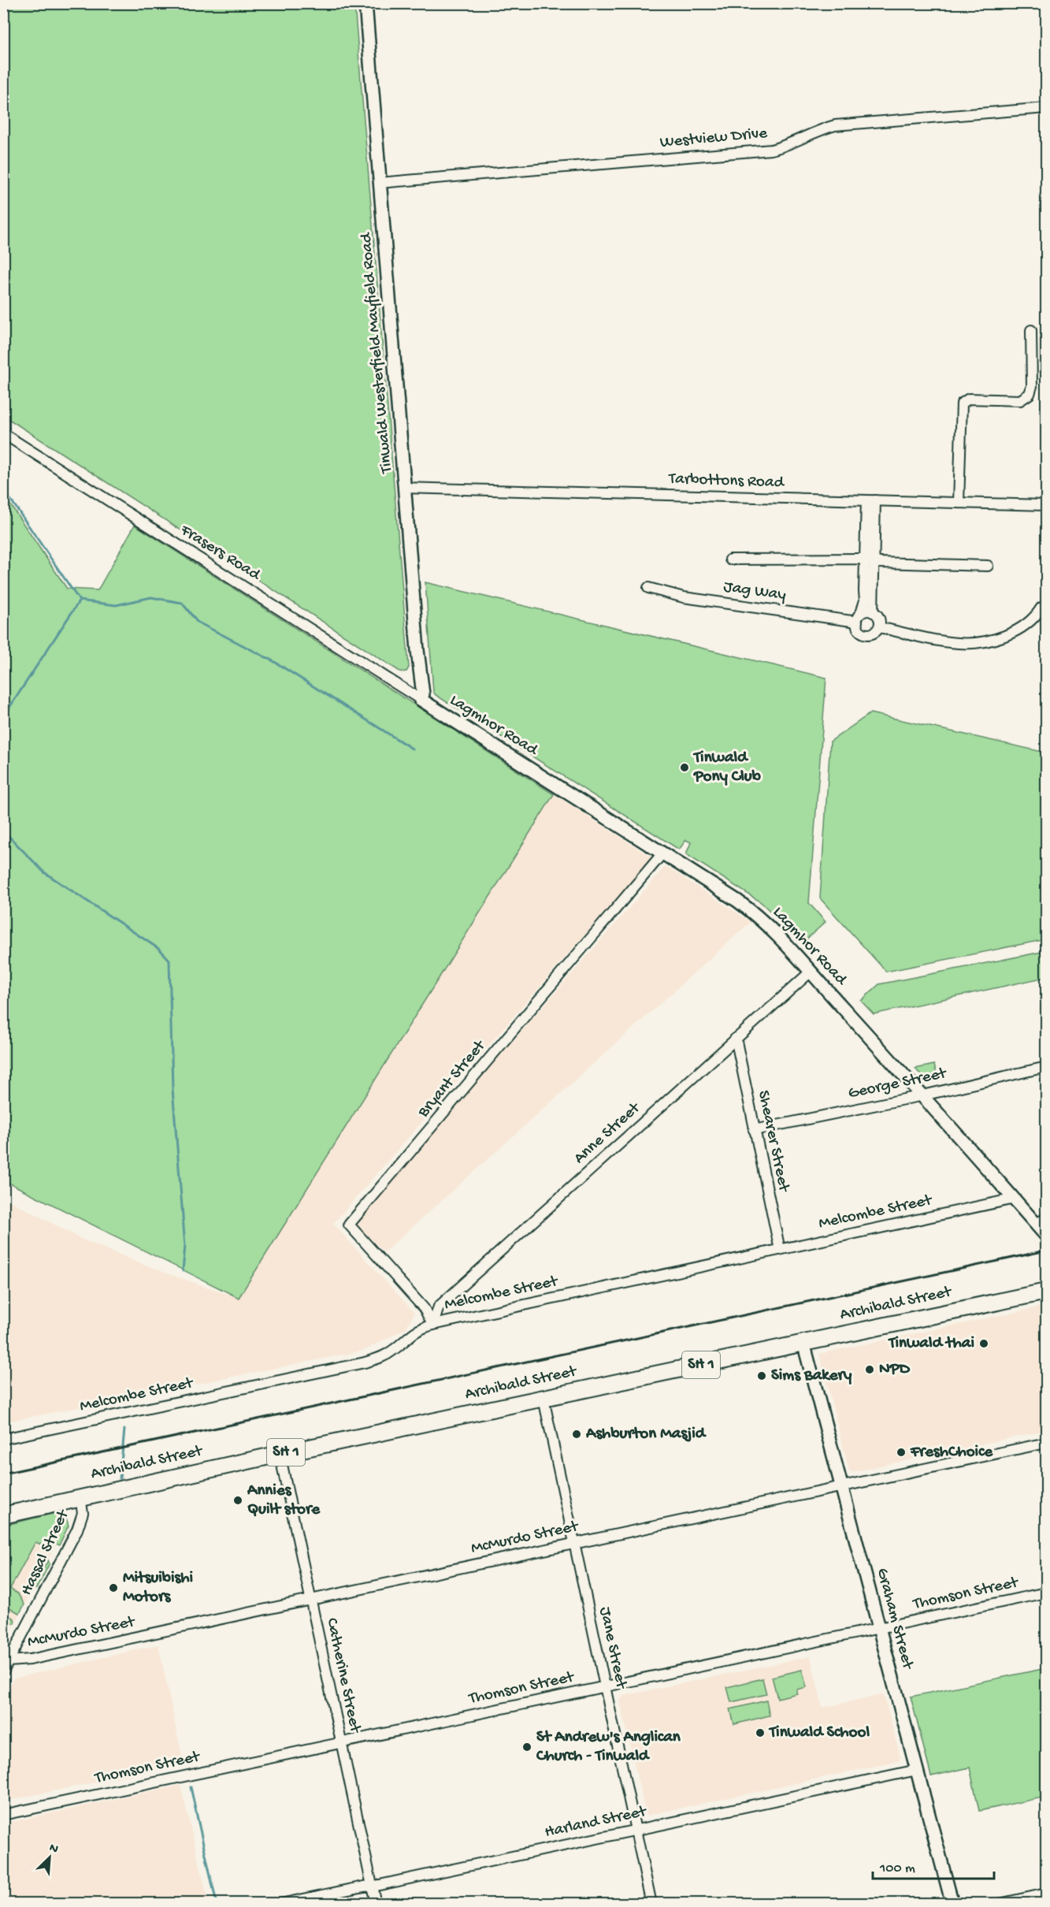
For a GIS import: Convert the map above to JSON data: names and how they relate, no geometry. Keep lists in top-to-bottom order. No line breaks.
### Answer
{"streets":{"highway":["Archibald Street","SH 1"],"street":["Westview Drive","Tinwald Westerfield Mayfield Road","Tarbottons Road","Frasers Road","Jag Way","Lagmhor Road","Bryant Street","George Street","Anne Street","Shearer Street","Melcombe Street","McMurdo Street","Hassal Street","Thomson Street","Graham Street","Jane Street","Catherine Street","Harland Street"]},"crossings":[["Westview Drive","Tinwald Westerfield Mayfield Road"],["Tinwald Westerfield Mayfield Road","Tarbottons Road"],["Tinwald Westerfield Mayfield Road","Frasers Road"],["Tinwald Westerfield Mayfield Road","Lagmhor Road"],["Frasers Road","Lagmhor Road"],["Lagmhor Road","Bryant Street"],["Lagmhor Road","George Street"],["Lagmhor Road","Anne Street"],["Lagmhor Road","Melcombe Street"],["Bryant Street","Anne Street"],["Bryant Street","Melcombe Street"],["George Street","Shearer Street"],["Anne Street","Shearer Street"],["Anne Street","Melcombe Street"],["Shearer Street","Melcombe Street"],["Archibald Street","Hassal Street"],["Archibald Street","Graham Street"],["Archibald Street","Jane Street"],["Archibald Street","Catherine Street"],["McMurdo Street","Hassal Street"],["McMurdo Street","Graham Street"],["McMurdo Street","Jane Street"],["McMurdo Street","Catherine Street"],["Thomson Street","Graham Street"],["Thomson Street","Jane Street"],["Thomson Street","Catherine Street"],["Graham Street","Harland Street"],["Jane Street","Harland Street"],["Catherine Street","Harland Street"]],"places":["Tinwald Pony Club","Tinwald thai","NPD","Sims Bakery","Ashburton Masjid","FreshChoice","Annies Quilt store","Mitsuibishi Motors","Tinwald School","St Andrew's Anglican Church - Tinwald"],"scale_bar":"100 m","north":"top right"}
